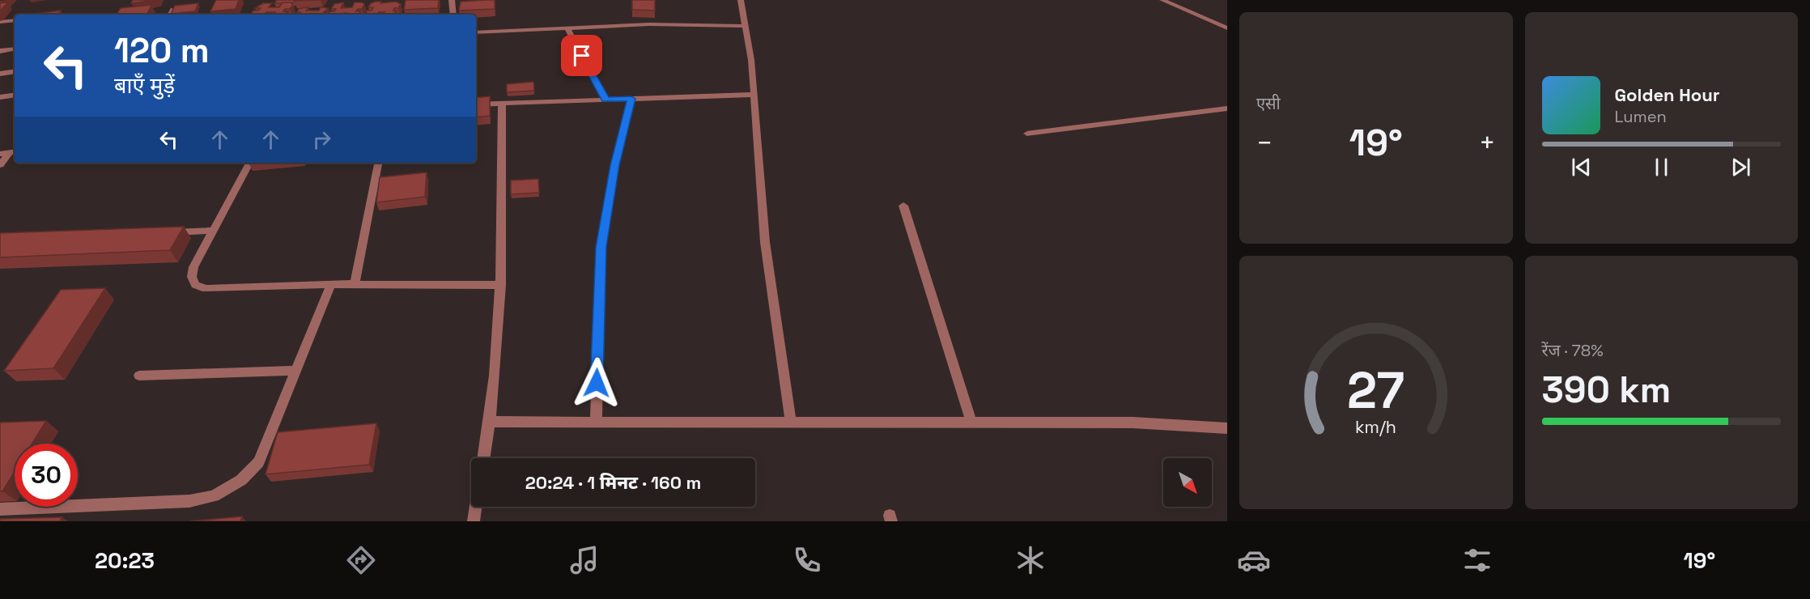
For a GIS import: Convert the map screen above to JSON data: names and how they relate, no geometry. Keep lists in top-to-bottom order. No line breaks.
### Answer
{"north":"bottom right","page":{"tile":["एसी",["रेंज · 78%","390 km"]],"turn":["120 m","बाएँ मुड़ें"],"song":["Golden Hour","Lumen"],"heat":["−","19°","+"],"limit":"30","trip":"20:24 · 1 मिनट · 160 m","tabs":["20:23","19°"],"gauge":["27","km/h"]}}
